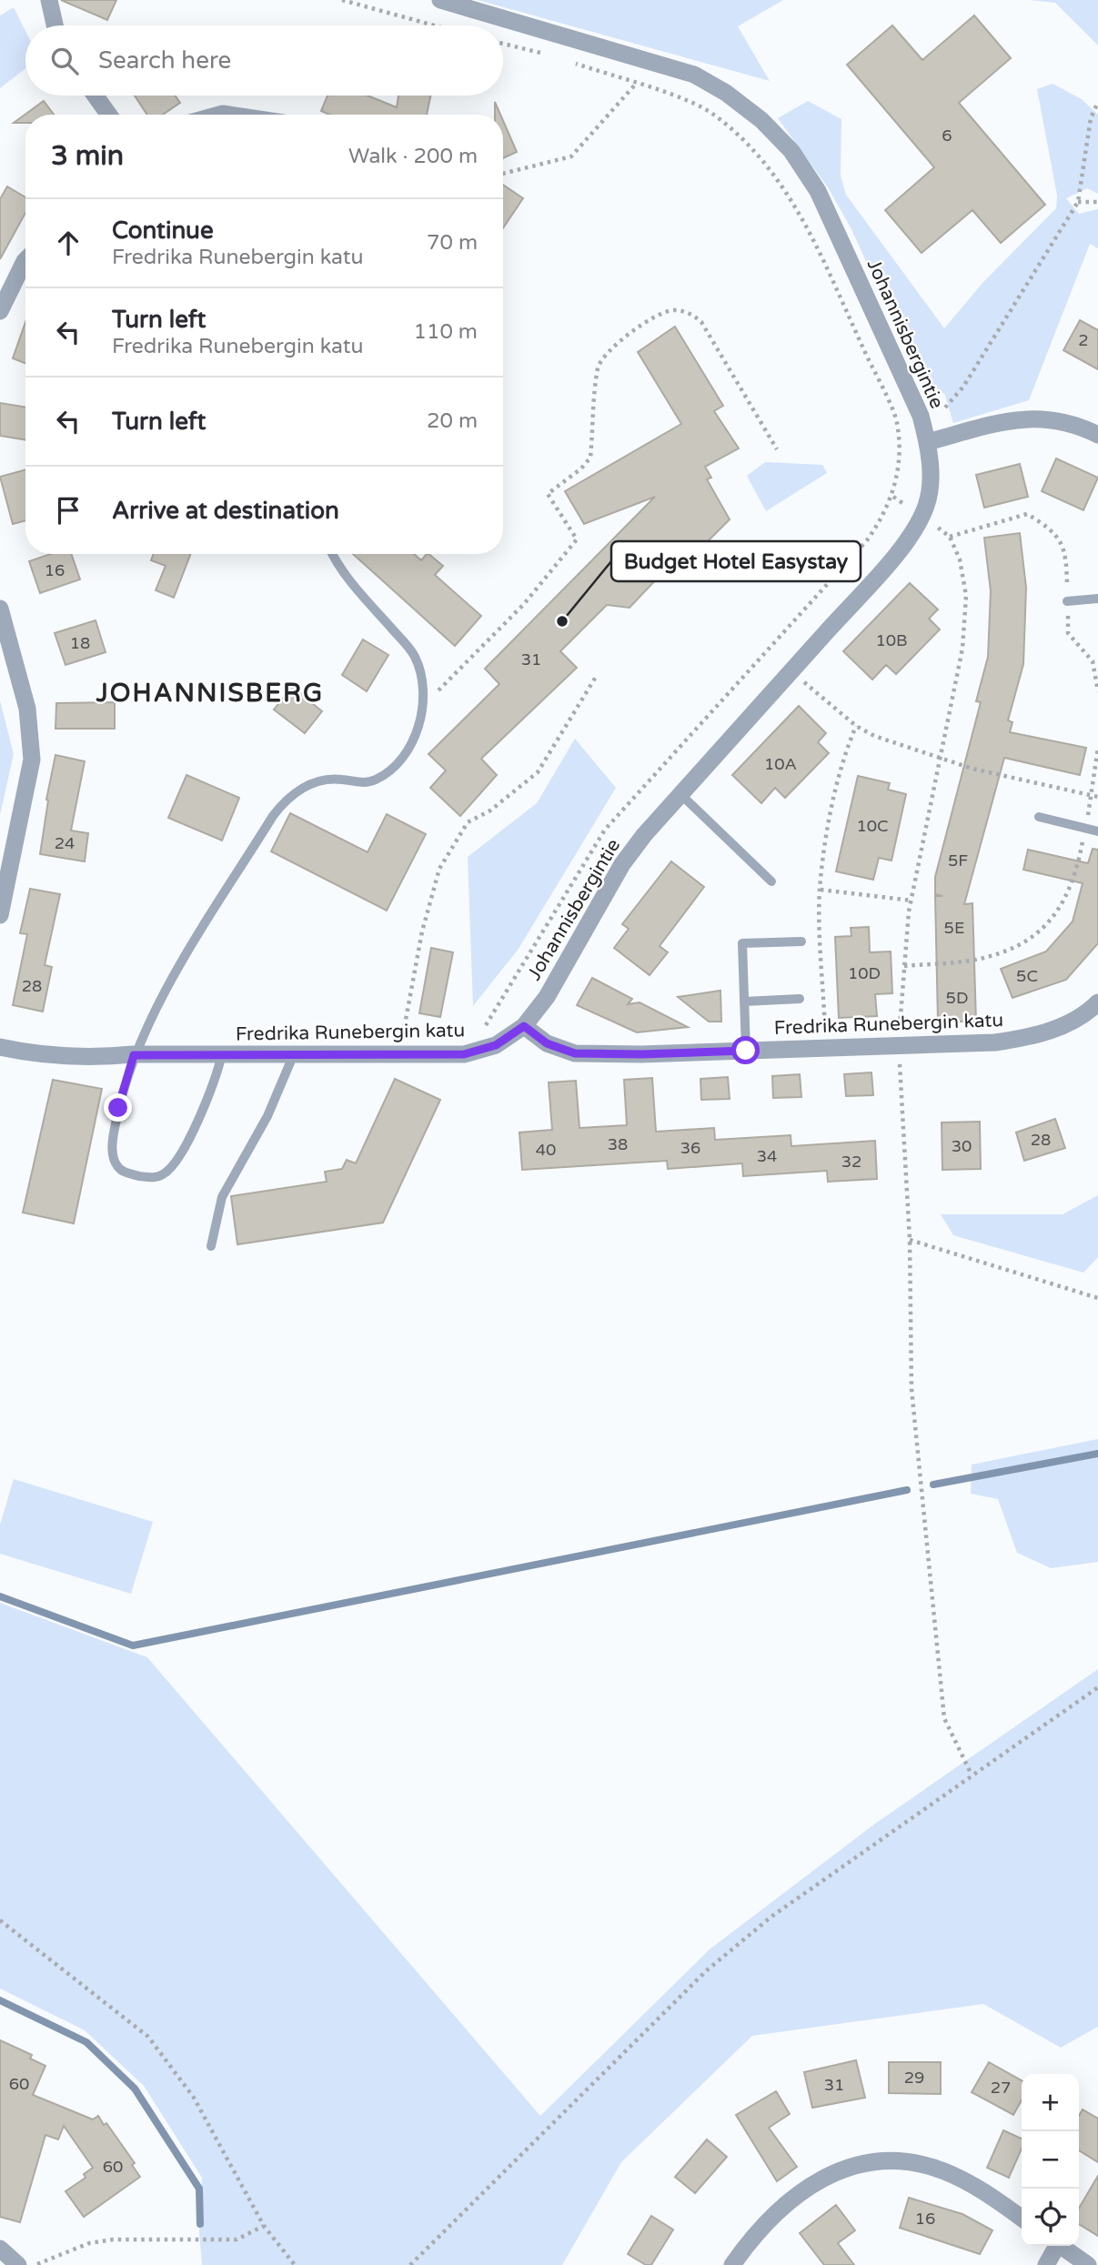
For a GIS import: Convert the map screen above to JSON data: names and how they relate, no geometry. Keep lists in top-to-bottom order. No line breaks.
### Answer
{"streets":{"street":["Johannisbergintie","Fredrika Runebergin katu"]},"crossings":[["Johannisbergintie","Fredrika Runebergin katu"]],"districts":["JOHANNISBERG"],"places":["Budget Hotel Easystay"],"house_numbers":["6","2","16","10B","18","31","10A","10C","24","5F","5E","10D","5C","28","5D","28","38","30","36","40","34","32","29","60","31","27","60","16"],"page":{"search":"Search here","heading":["3 min","Walk · 200 m"],"list":[["Continue","Fredrika Runebergin katu","70 m"],["Turn left","Fredrika Runebergin katu","110 m"],["Turn left","20 m"],"Arrive at destination"],"map_buttons":["+","−"]}}
